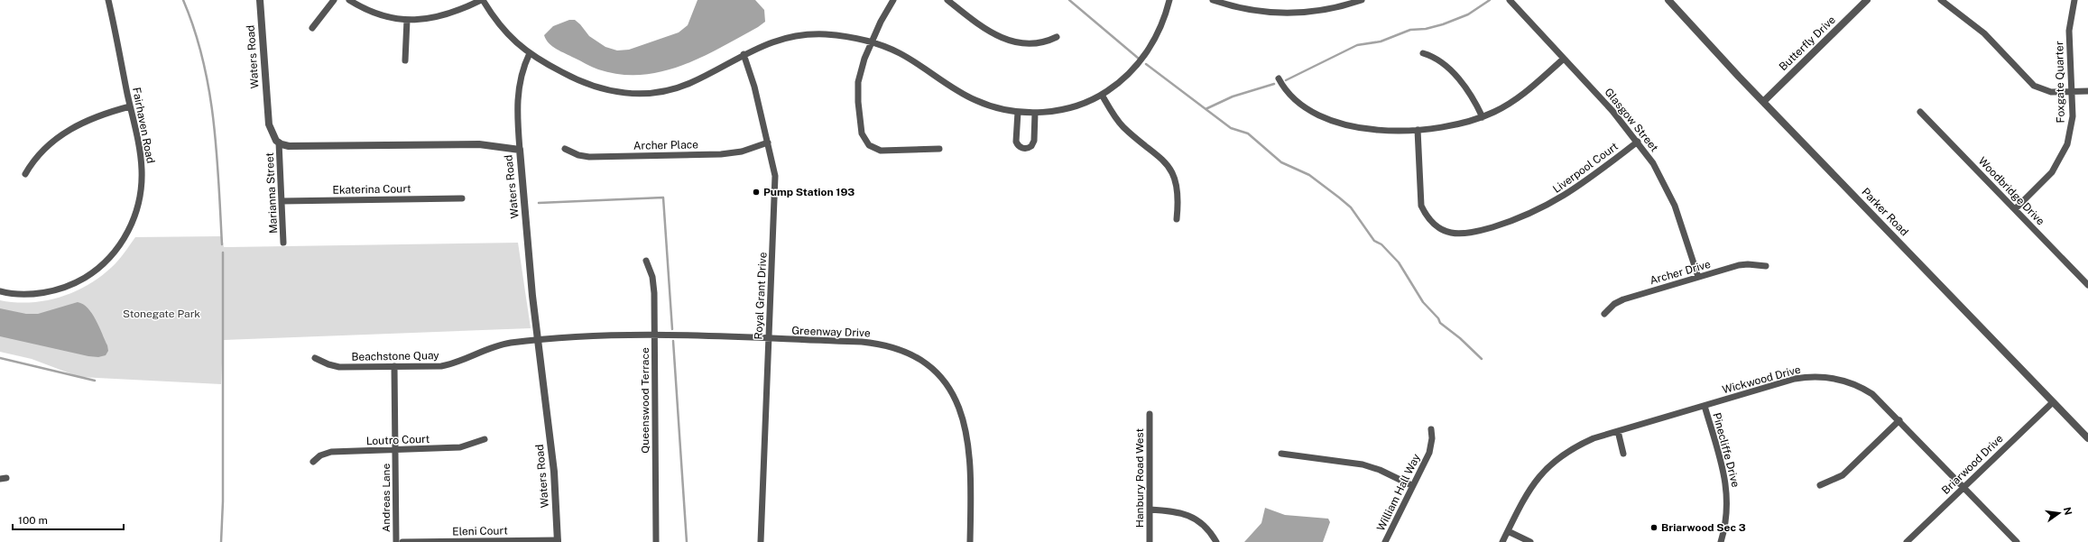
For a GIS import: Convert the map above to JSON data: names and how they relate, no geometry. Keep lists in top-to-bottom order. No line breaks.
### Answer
{"streets":{"street":["Butterfly Drive","Waters Road","Foxgate Quarter","Glasgow Street","Fairhaven Road","Archer Place","Liverpool Court","Ekaterina Court","Woodbridge Drive","Marianna Street","Parker Road","Archer Drive","Royal Grant Drive","Greenway Drive","Beachstone Quay","Wickwood Drive","Queenswood Terrace","Loutro Court","Pinecliffe Drive","Briarwood Drive","Hanbury Road West","William Hall Way","Andreas Lane","Eleni Court"]},"crossings":[["Butterfly Drive","Parker Road"],["Waters Road","Marianna Street"],["Waters Road","Greenway Drive"],["Waters Road","Beachstone Quay"],["Waters Road","Eleni Court"],["Foxgate Quarter","Woodbridge Drive"],["Glasgow Street","Liverpool Court"],["Glasgow Street","Archer Drive"],["Archer Place","Royal Grant Drive"],["Ekaterina Court","Marianna Street"],["Parker Road","Briarwood Drive"],["Royal Grant Drive","Greenway Drive"],["Greenway Drive","Beachstone Quay"],["Greenway Drive","Queenswood Terrace"],["Beachstone Quay","Andreas Lane"],["Wickwood Drive","Pinecliffe Drive"],["Wickwood Drive","Briarwood Drive"],["Loutro Court","Andreas Lane"]],"parks":["Stonegate Park"],"places":["Pump Station 193","Briarwood Sec 3"],"scale_bar":"100 m","north":"right"}
